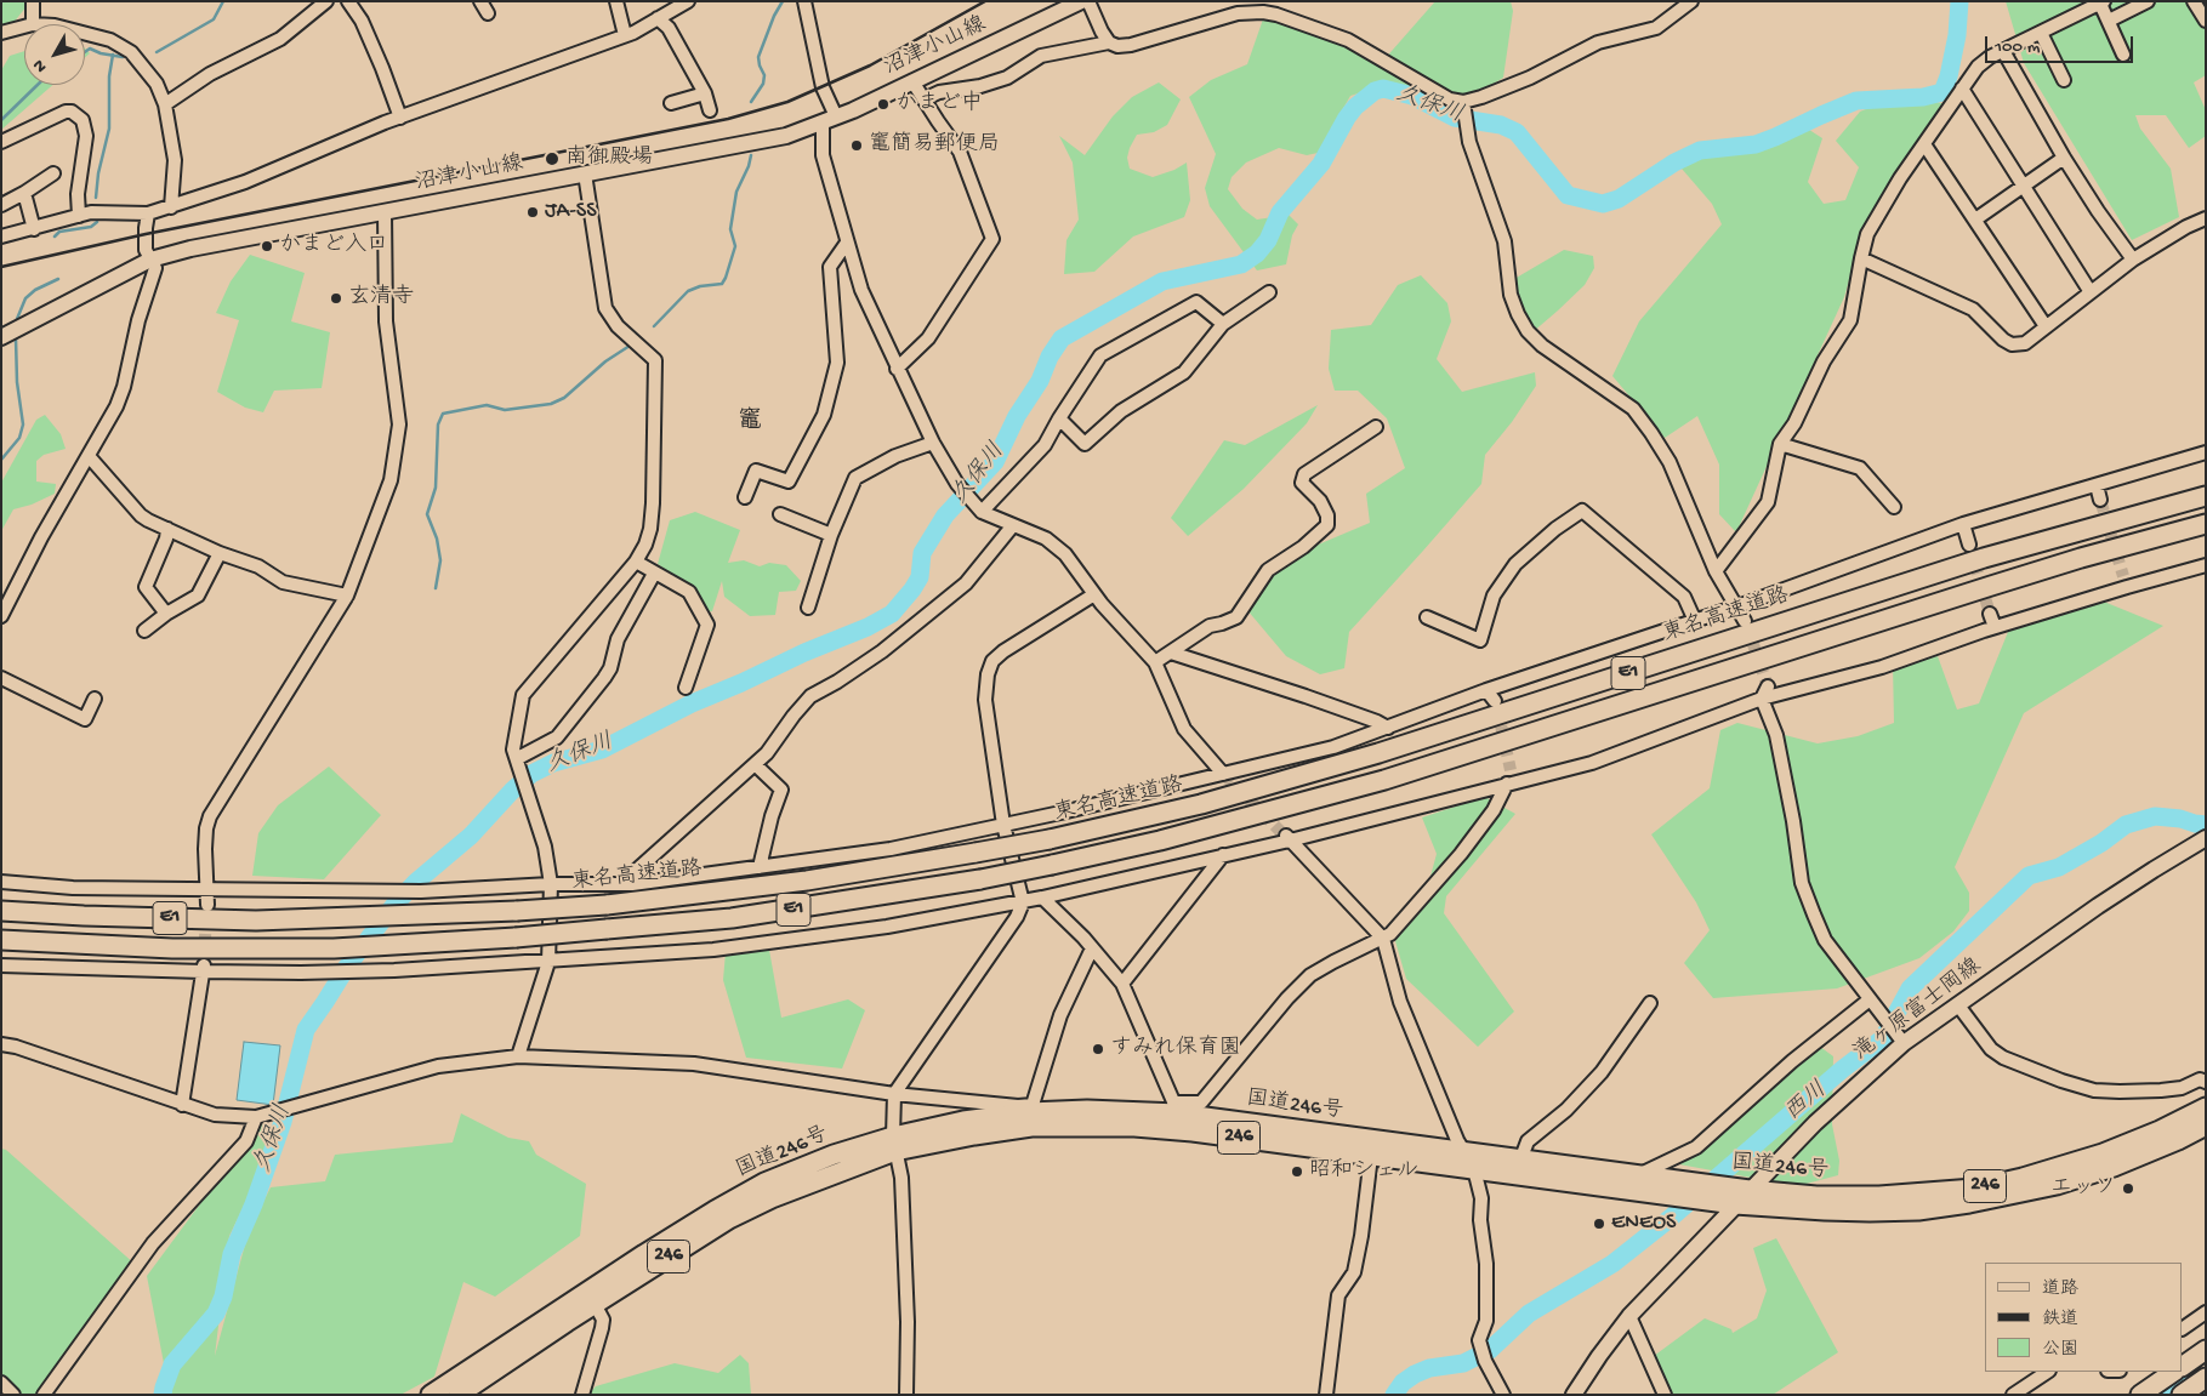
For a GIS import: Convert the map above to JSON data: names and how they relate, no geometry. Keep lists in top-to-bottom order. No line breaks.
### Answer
{"streets":{"highway":["東名高速道路","E1","国道246号","246"],"main road":["沼津小山線","滝ヶ原富士岡線"]},"crossings":[["滝ヶ原富士岡線","国道246号"]],"districts":["竈"],"water":["久保川","西川"],"places":["かまど中","竃簡易郵便局","南御殿場","JA-SS","かまど入口","玄清寺","すみれ保育園","昭和シェル","エッソ","ENEOS"],"legend":["道路","鉄道","公園"],"scale_bar":"100 m","north":"bottom left"}
